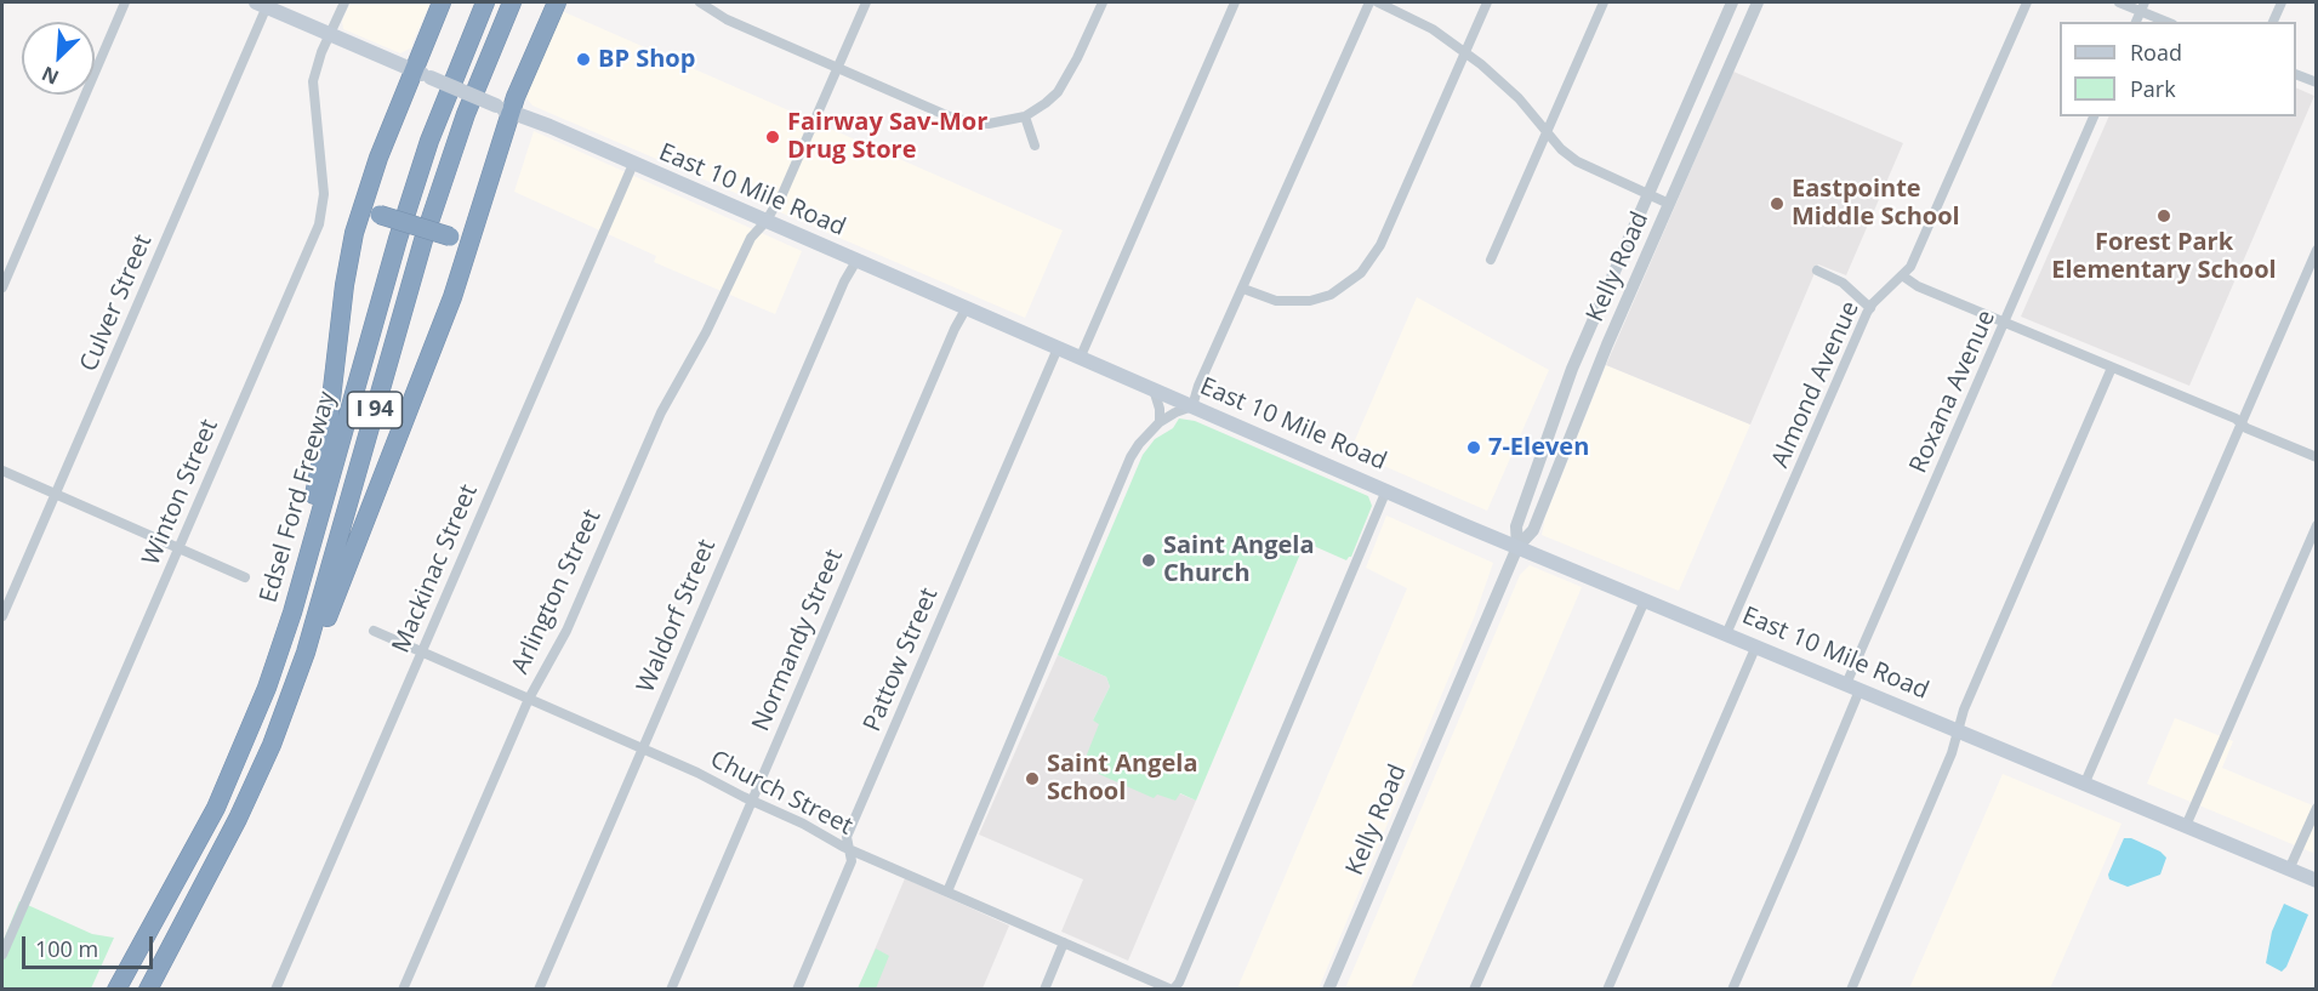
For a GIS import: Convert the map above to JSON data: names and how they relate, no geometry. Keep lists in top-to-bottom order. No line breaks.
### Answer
{"streets":{"highway":["I 94","Edsel Ford Freeway"],"main road":["East 10 Mile Road"],"street":["Kelly Road","Culver Street","Almond Avenue","Roxana Avenue","Winton Street","Mackinac Street","Arlington Street","Waldorf Street","Normandy Street","Pattow Street","Church Street"]},"crossings":[["East 10 Mile Road","Kelly Road"],["East 10 Mile Road","Culver Street"],["East 10 Mile Road","Almond Avenue"],["East 10 Mile Road","Roxana Avenue"],["East 10 Mile Road","Winton Street"],["East 10 Mile Road","Mackinac Street"],["East 10 Mile Road","Arlington Street"],["East 10 Mile Road","Waldorf Street"],["East 10 Mile Road","Normandy Street"],["East 10 Mile Road","Pattow Street"],["Mackinac Street","Church Street"],["Arlington Street","Church Street"],["Waldorf Street","Church Street"],["Normandy Street","Church Street"],["Pattow Street","Church Street"]],"places":["BP Shop","Fairway Sav-Mor Drug Store","Eastpointe Middle School","Forest Park Elementary School","7-Eleven","Saint Angela Church","Saint Angela School"],"legend":["Road","Park"],"scale_bar":"100 m","north":"bottom left"}
